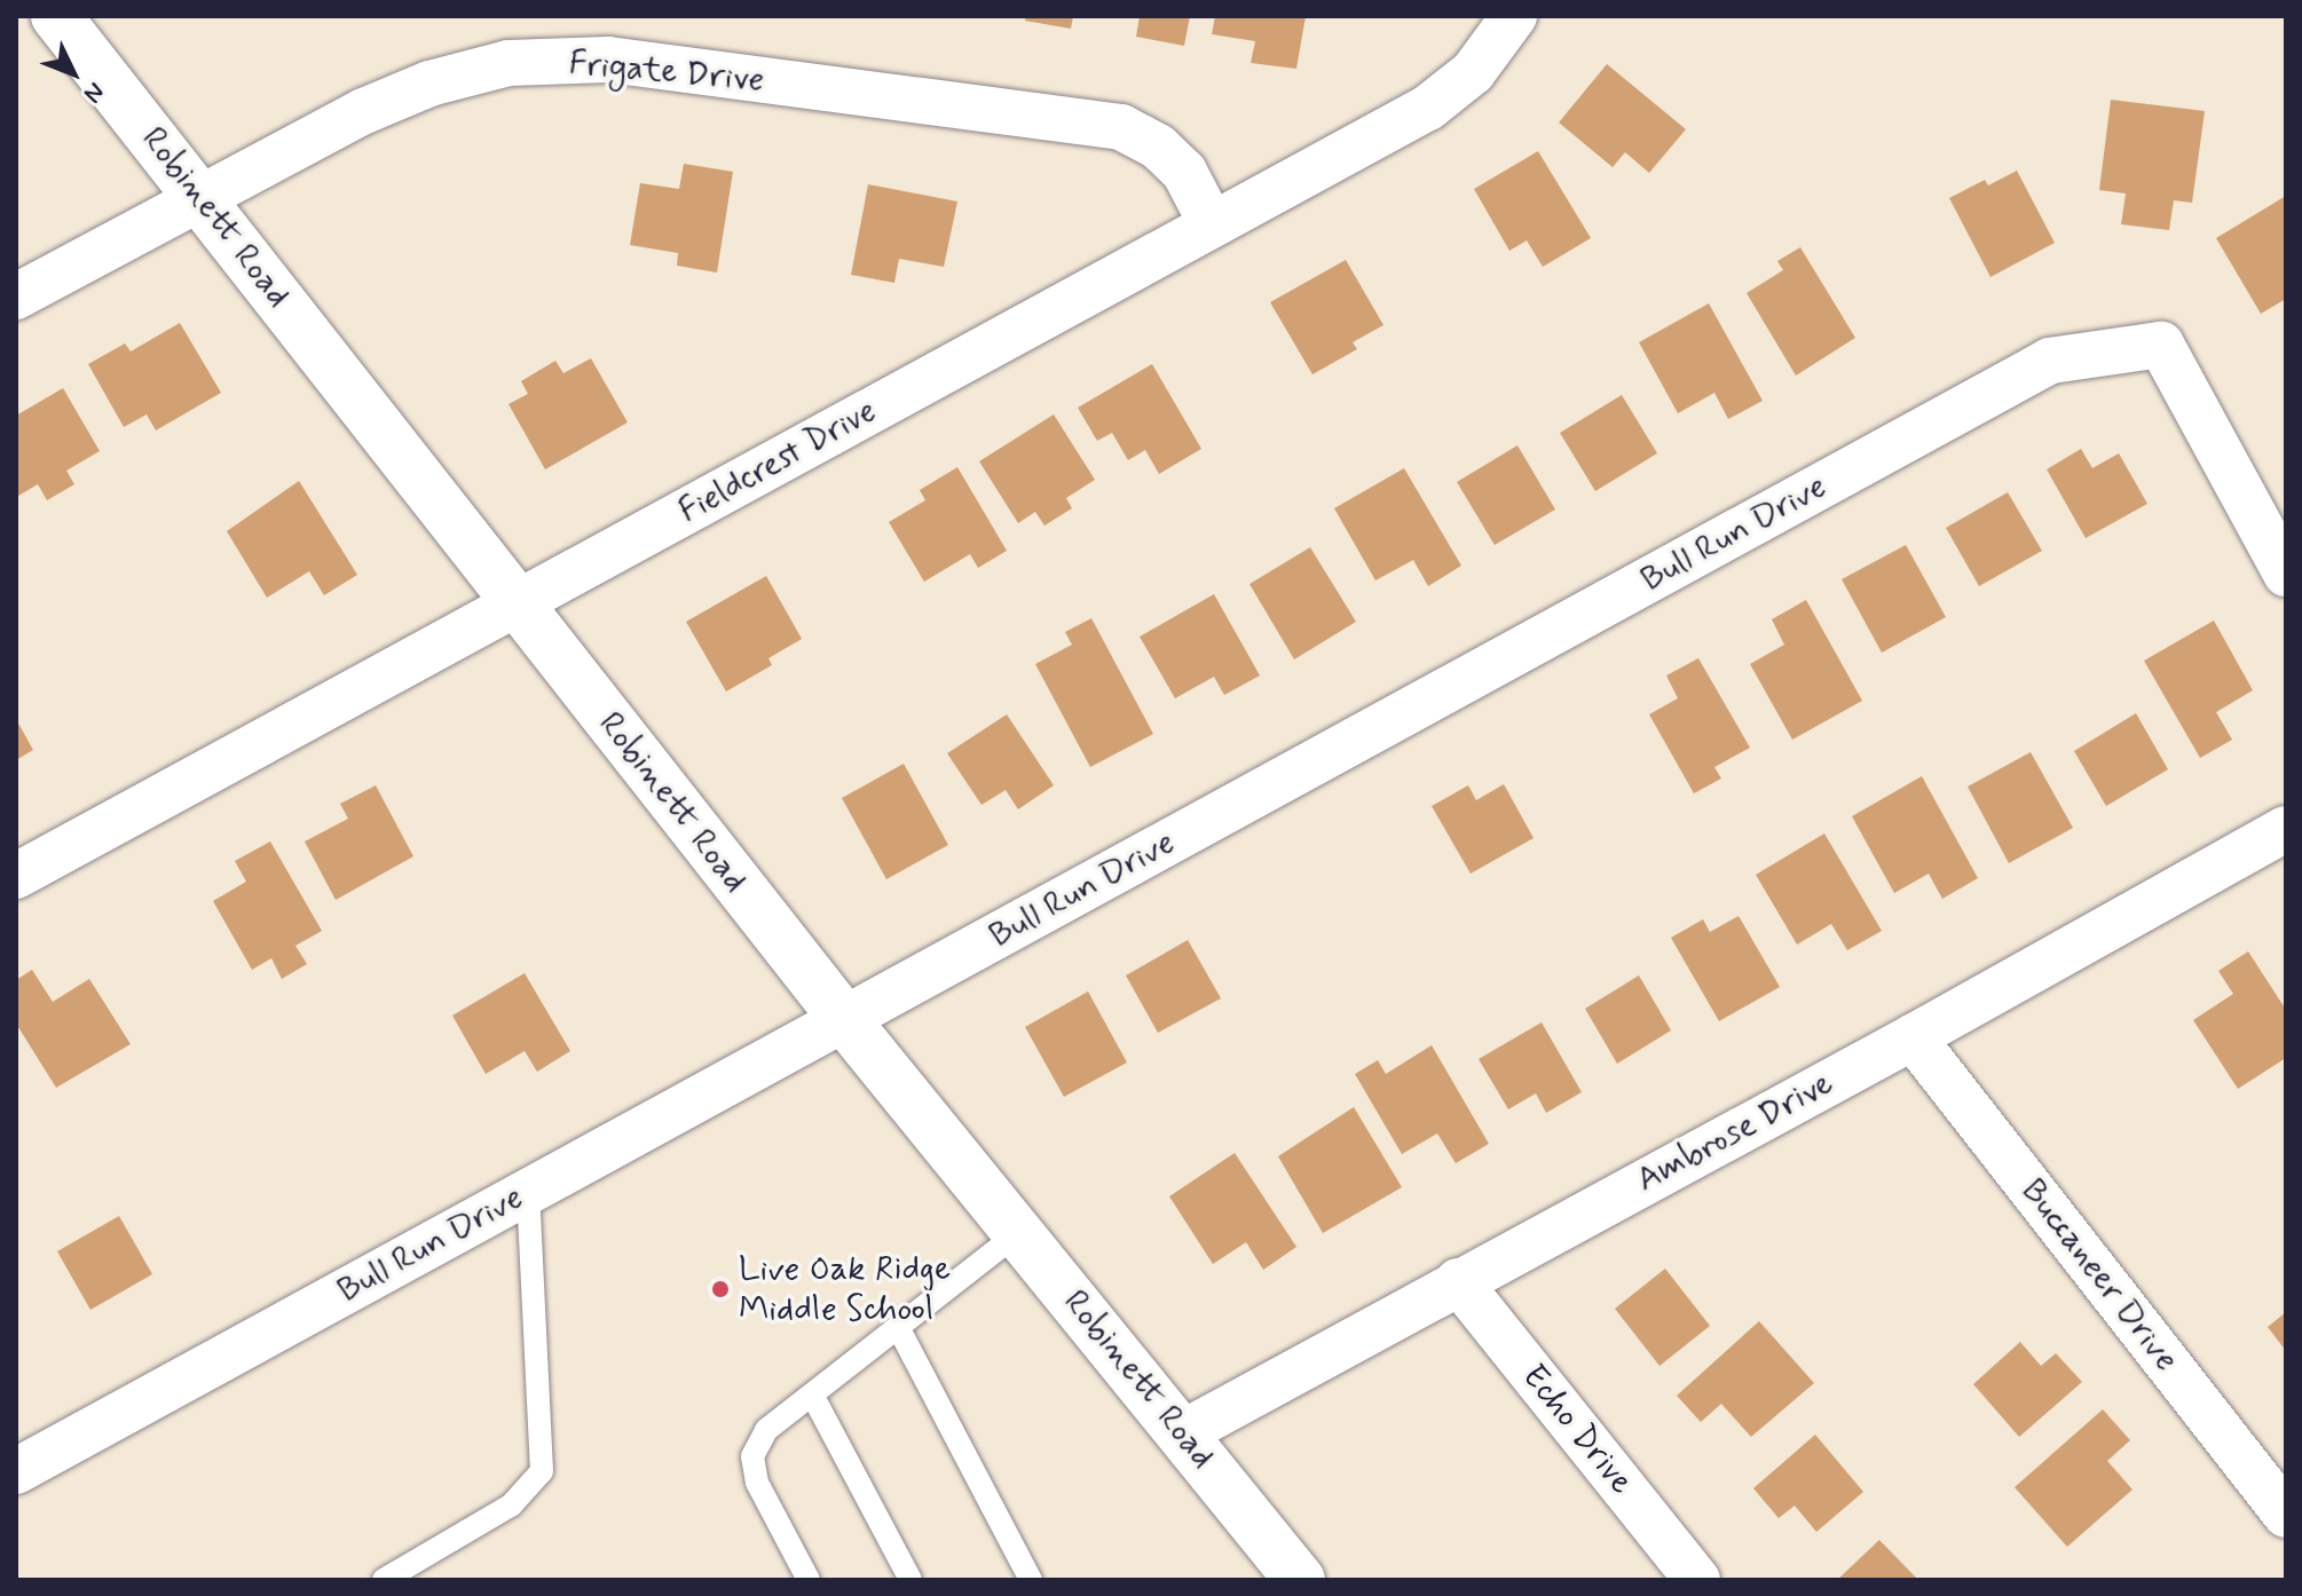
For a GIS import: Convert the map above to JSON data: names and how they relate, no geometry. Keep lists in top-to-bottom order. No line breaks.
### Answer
{"streets":{"street":["Frigate Drive","Robinett Road","Fieldcrest Drive","Bull Run Drive","Ambrose Drive","Buccaneer Drive","Echo Drive"]},"crossings":[["Frigate Drive","Robinett Road"],["Frigate Drive","Fieldcrest Drive"],["Robinett Road","Fieldcrest Drive"],["Robinett Road","Bull Run Drive"],["Robinett Road","Ambrose Drive"],["Ambrose Drive","Buccaneer Drive"],["Ambrose Drive","Echo Drive"]],"places":["Live Oak Ridge Middle School"],"north":"bottom right"}
